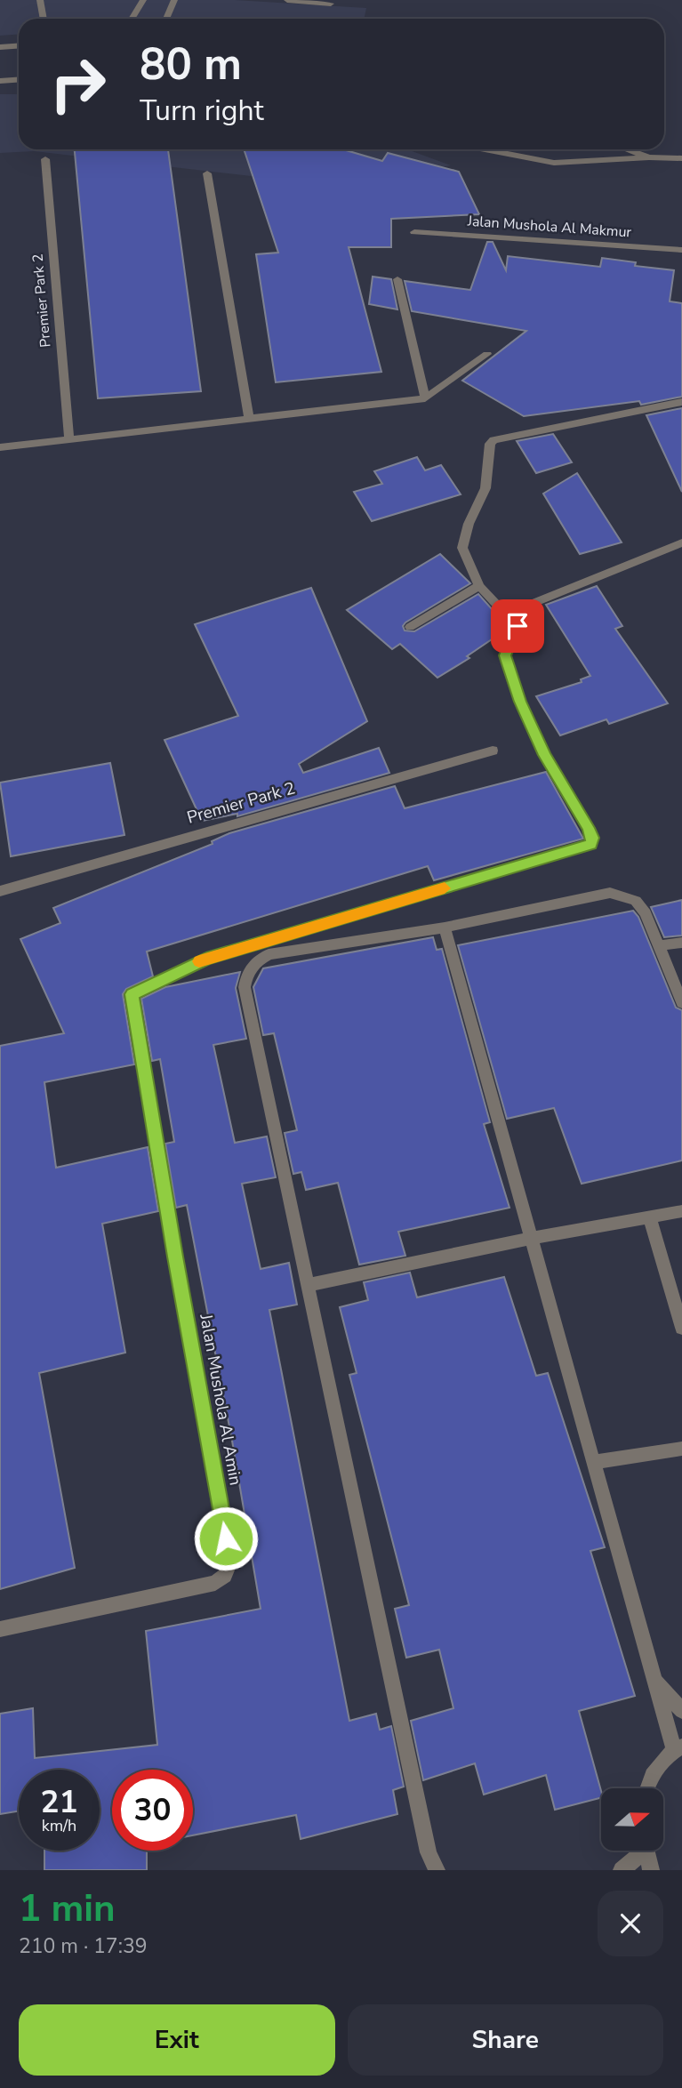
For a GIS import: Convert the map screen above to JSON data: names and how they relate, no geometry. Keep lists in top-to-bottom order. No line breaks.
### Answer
{"streets":{"street":["Jalan Mushola Al Makmur","Premier Park 2","Jalan Mushola Al Amin"]},"north":"right","page":{"turn":["80 m","Turn right"],"speed":"21 km/h","limit":"30","heading":["1 min","210 m · 17:39"],"buttons":["Exit","Share"]}}
